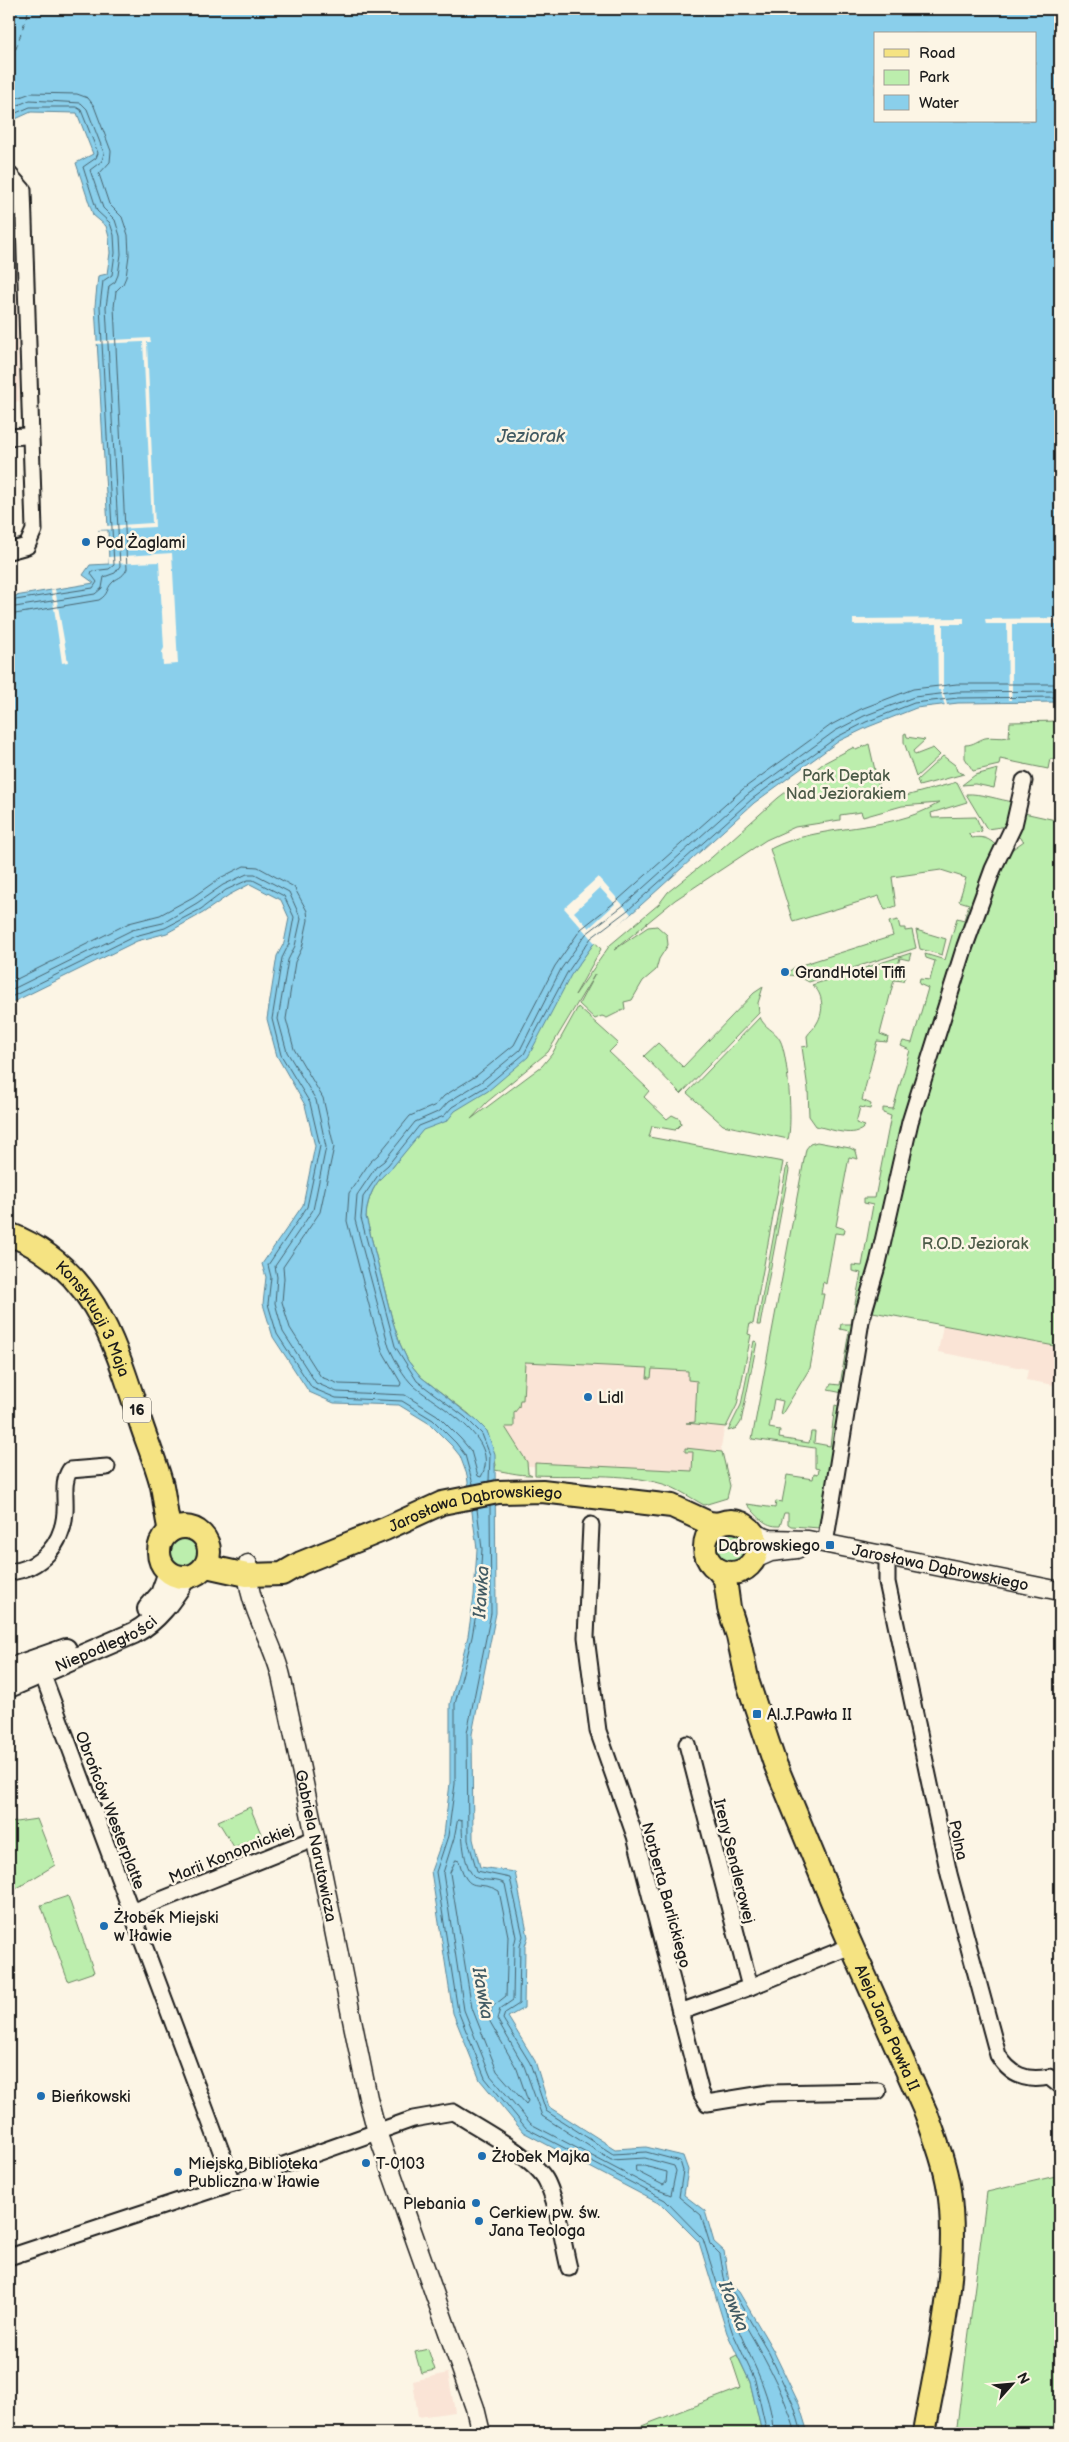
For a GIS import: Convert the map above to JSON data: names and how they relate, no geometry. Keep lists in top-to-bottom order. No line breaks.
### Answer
{"streets":{"main road":["Konstytucji 3 Maja","16","Jarosława Dąbrowskiego","Niepodległości","Aleja Jana Pawła II"],"street":["Obrońców Westerplatte","Polna","Gabriela Narutowicza","Marii Konopnickiej","Ireny Sendlerowej","Norberta Barlickiego"]},"crossings":[["Konstytucji 3 Maja","Jarosława Dąbrowskiego"],["Konstytucji 3 Maja","Niepodległości"],["Jarosława Dąbrowskiego","Niepodległości"],["Jarosława Dąbrowskiego","Polna"],["Jarosława Dąbrowskiego","Gabriela Narutowicza"],["Jarosława Dąbrowskiego","Aleja Jana Pawła II"],["Niepodległości","Obrońców Westerplatte"],["Obrońców Westerplatte","Marii Konopnickiej"],["Gabriela Narutowicza","Marii Konopnickiej"]],"water":["Jeziorak","Iławka"],"parks":["Park Deptak Nad Jeziorakiem","R.O.D. Jeziorak"],"places":{"other":["Pod Żaglami","GrandHotel Tiffi","Lidl","Żłobek Miejski w Iławie","Bieńkowski","Żłobek Majka","T-0103","Miejska Biblioteka Publiczna w Iławie","Plebania","Cerkiew pw. św. Jana Teologa"],"transit":["Dąbrowskiego","Al.J.Pawła II"]},"legend":["Road","Park","Water"],"north":"top right"}
